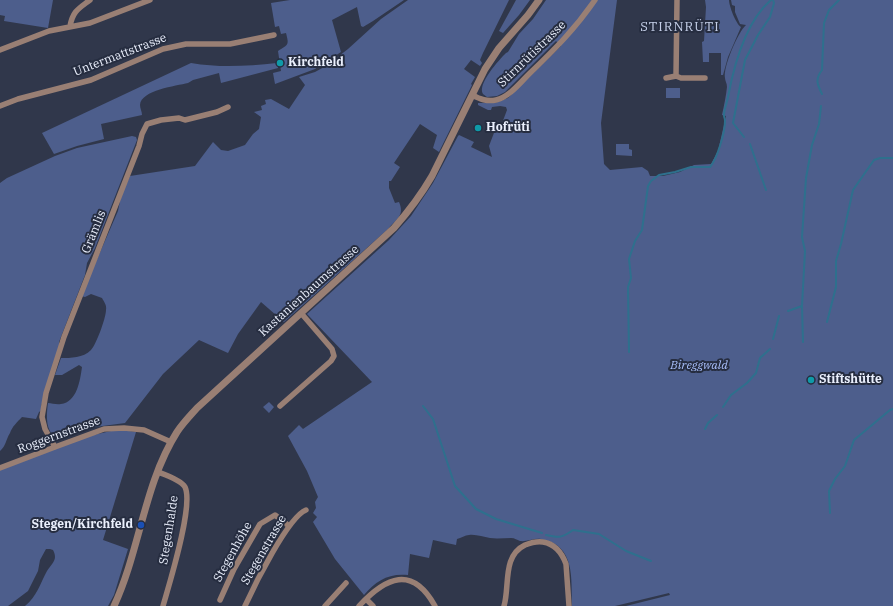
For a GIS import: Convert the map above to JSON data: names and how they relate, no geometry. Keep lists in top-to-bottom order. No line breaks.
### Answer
{"streets":{"street":["Stirnrütistrasse","Untermattstrasse","Grämlis","Kastanienbaumstrasse","Roggernstrasse","Stegenhalde","Stegenstrasse","Stegenhöhe"]},"crossings":[["Stirnrütistrasse","Kastanienbaumstrasse"],["Grämlis","Roggernstrasse"],["Kastanienbaumstrasse","Roggernstrasse"],["Kastanienbaumstrasse","Stegenhalde"],["Stegenstrasse","Stegenhöhe"]],"districts":["STIRNRÜTI"],"parks":["Bireggwald"],"places":["Kirchfeld","Hofrüti","Stiftshütte","Stegen/Kirchfeld"]}
